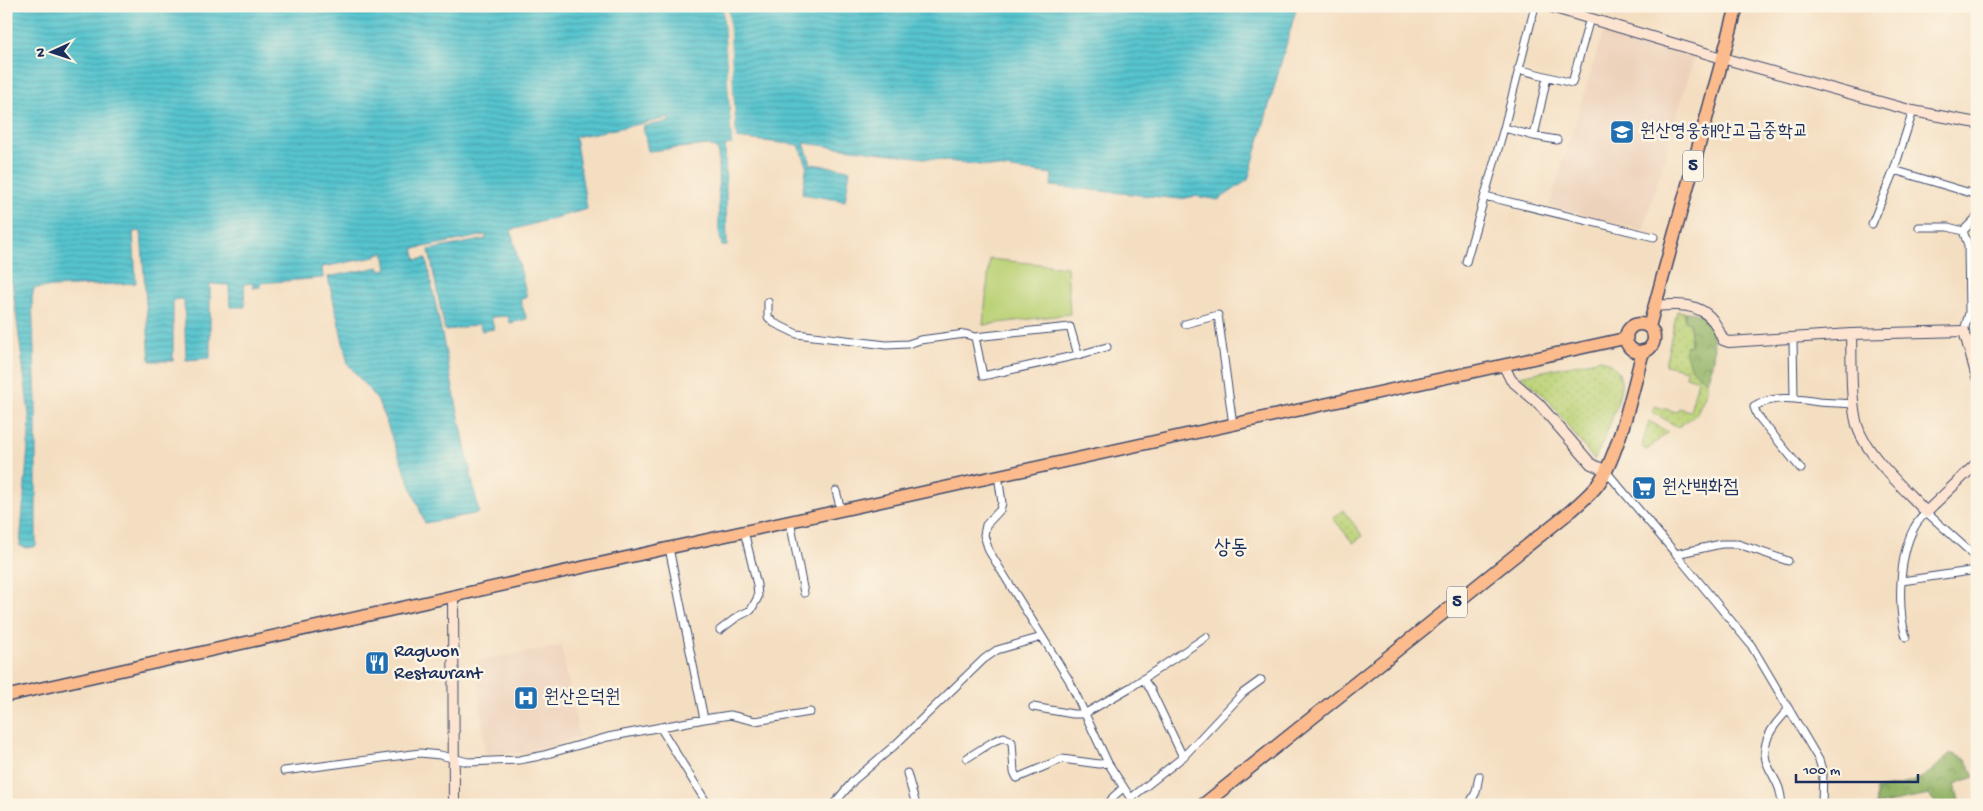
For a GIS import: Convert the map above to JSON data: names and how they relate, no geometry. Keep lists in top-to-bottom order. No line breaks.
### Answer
{"streets":{"highway":["5"]},"districts":["상동"],"places":{"school or university":["원산영웅해안고급중학교"],"supermarket":["원산백화점"],"restaurant":["Ragwon Restaurant"],"hospital":["원산은덕원"]},"scale_bar":"100 m","north":"left"}
